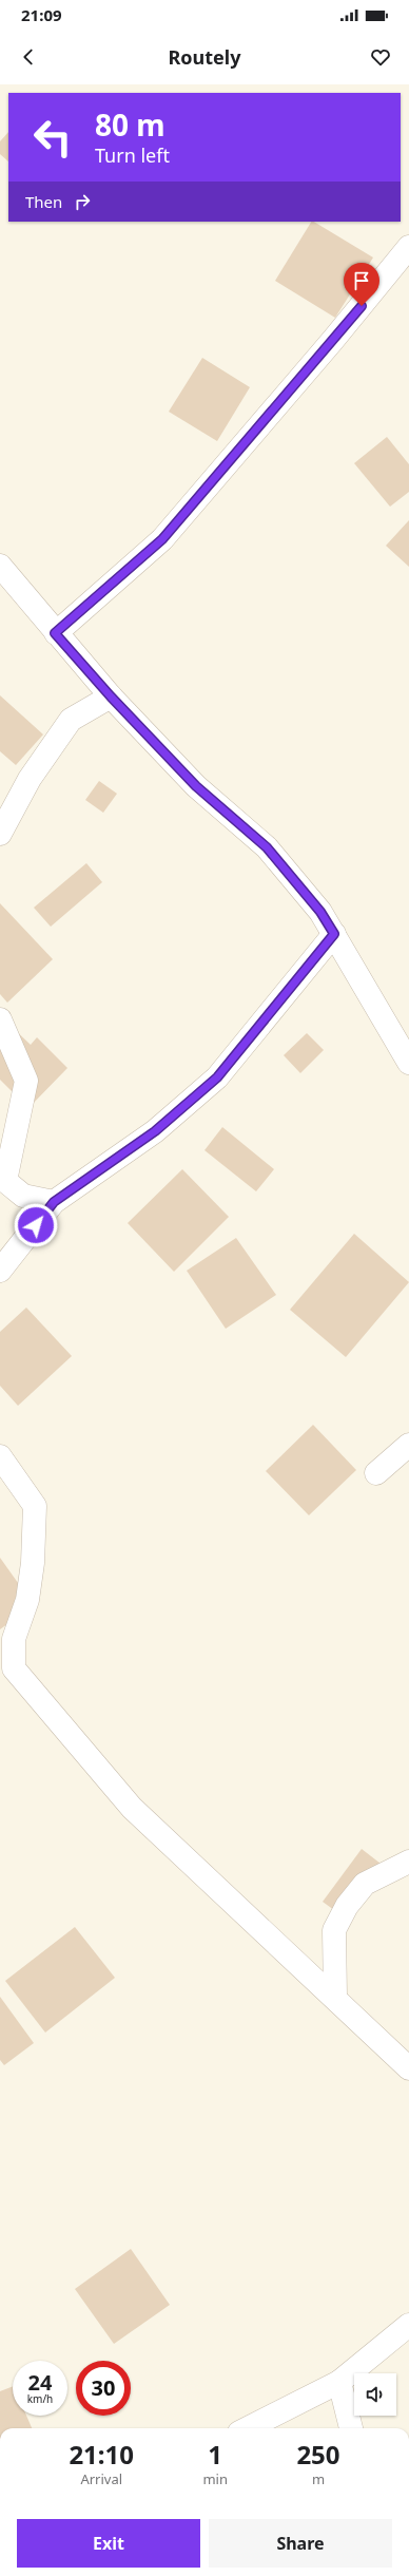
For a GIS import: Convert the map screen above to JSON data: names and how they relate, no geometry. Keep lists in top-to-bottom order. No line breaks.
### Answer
{"page":{"status":"21:09","header":"Routely","turn":["80 m","Turn left"],"then":"Then","speed":"24 km/h","limit":"30","eta":["21:10","Arrival","1","min","250","m"],"buttons":["Exit","Share"]}}
